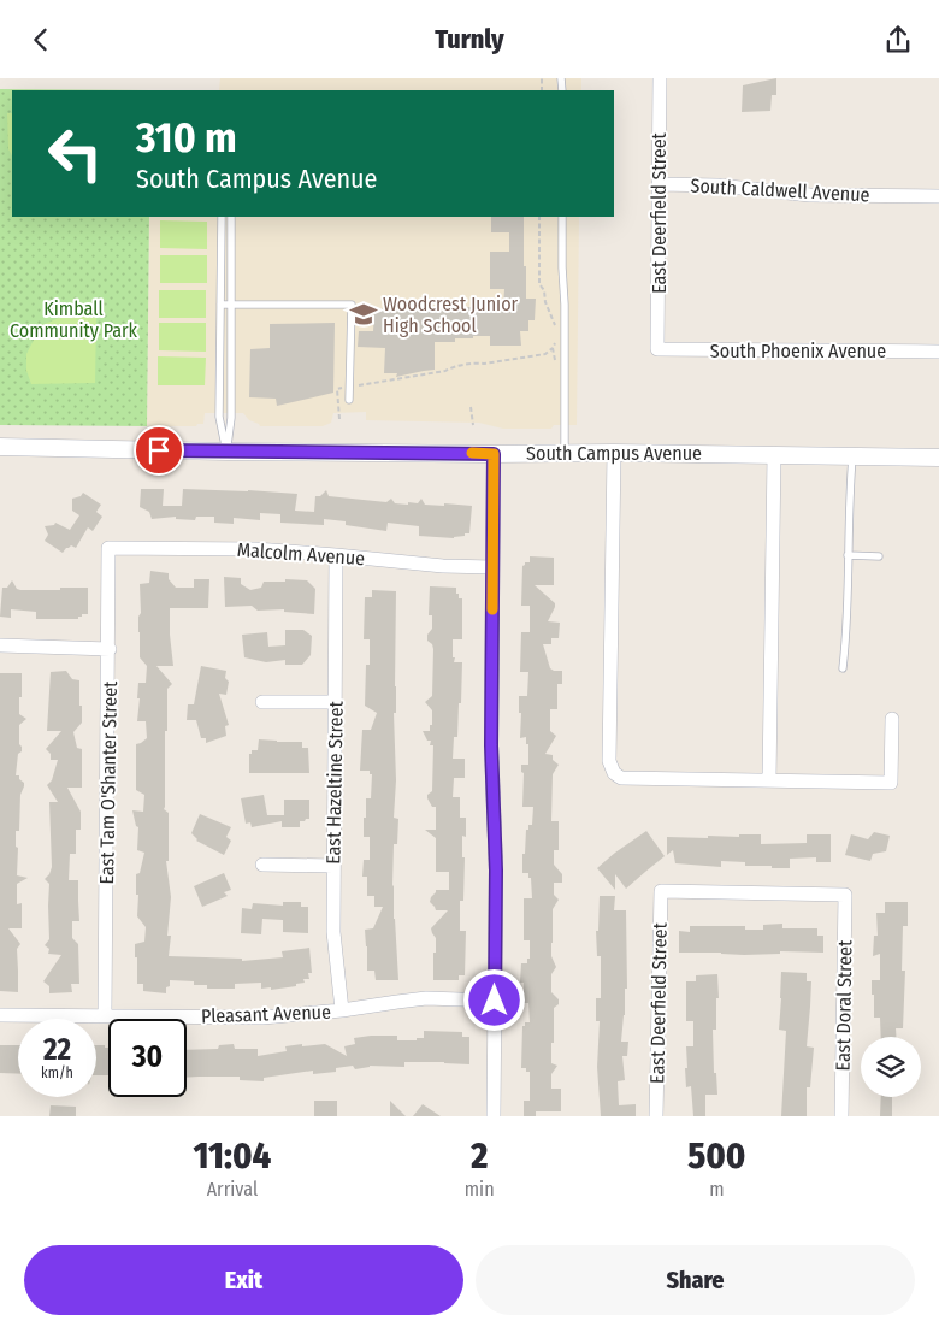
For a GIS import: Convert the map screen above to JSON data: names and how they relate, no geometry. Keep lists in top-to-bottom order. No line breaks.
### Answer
{"streets":{"street":["South Caldwell Avenue","East Deerfield Street","South Phoenix Avenue","South Campus Avenue","Malcolm Avenue","East Tam O'Shanter Street","East Hazeltine Street","East Doral Street","Pleasant Avenue"]},"crossings":[["South Caldwell Avenue","East Deerfield Street"],["East Deerfield Street","South Phoenix Avenue"],["East Deerfield Street","East Doral Street"],["Malcolm Avenue","East Tam O'Shanter Street"],["Malcolm Avenue","East Hazeltine Street"],["East Tam O'Shanter Street","Pleasant Avenue"],["East Hazeltine Street","Pleasant Avenue"]],"parks":["Kimball Community Park"],"places":{"school or university":["Woodcrest Junior High School"]},"page":{"header":"Turnly","turn":["310 m","South Campus Avenue"],"speed":"22 km/h","limit":"30","eta":["11:04","Arrival","2","min","500","m"],"buttons":["Exit","Share"]}}
